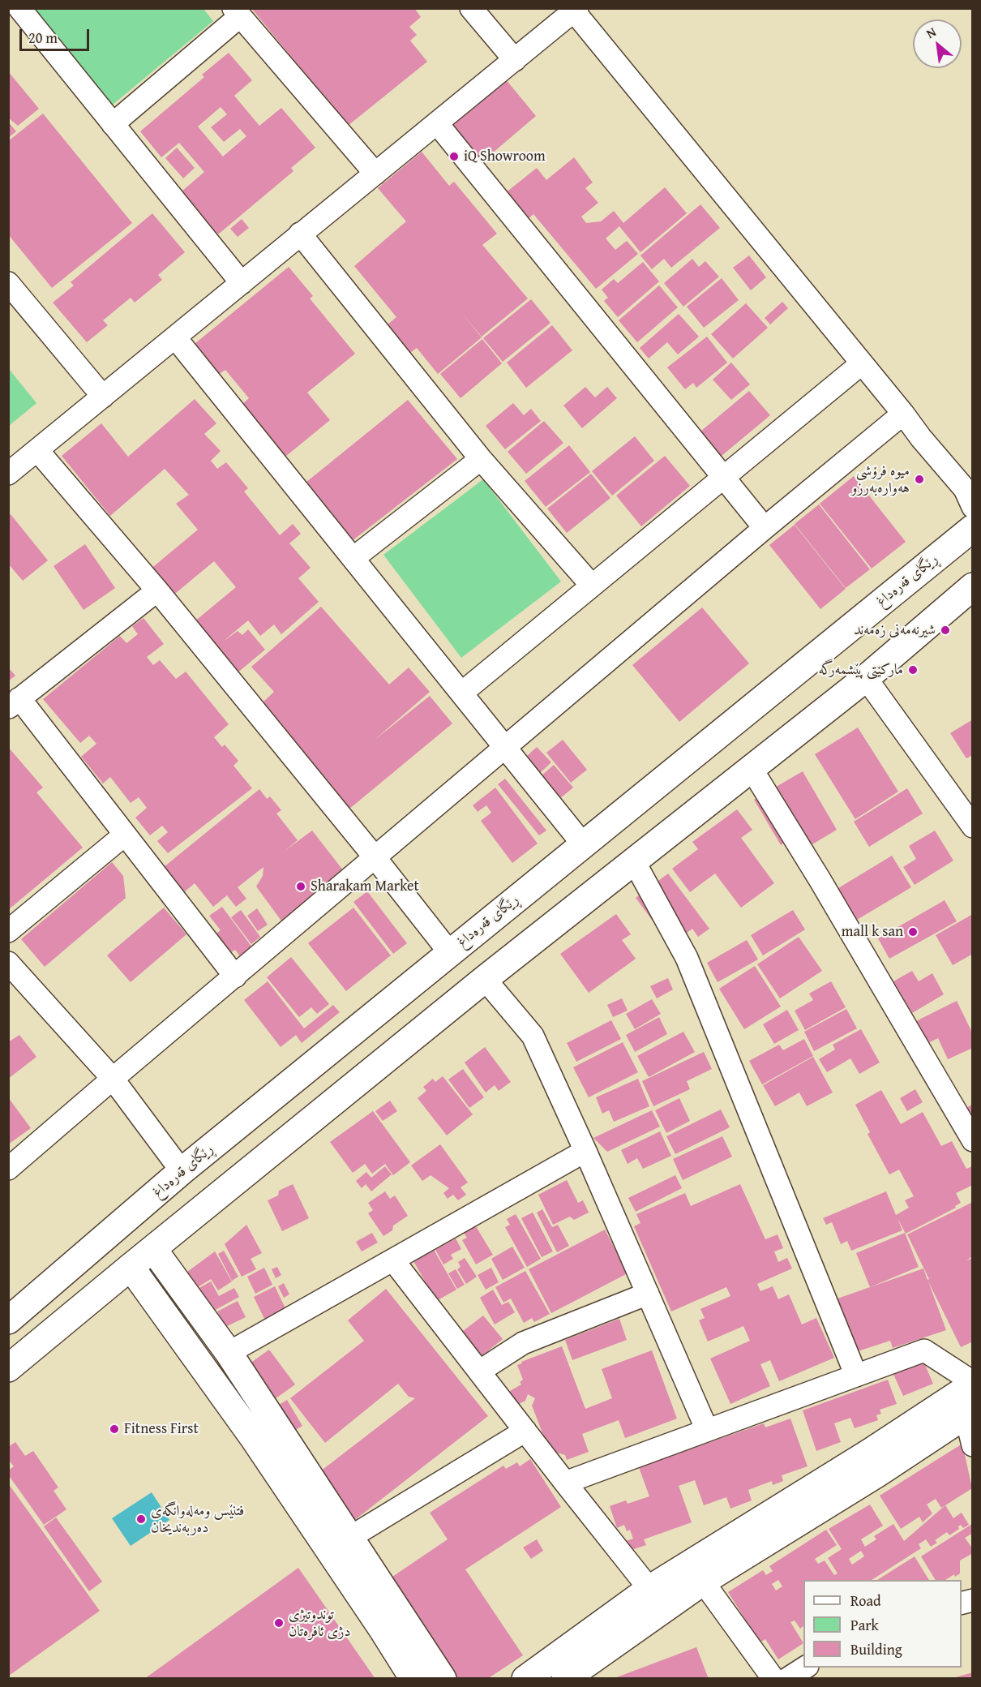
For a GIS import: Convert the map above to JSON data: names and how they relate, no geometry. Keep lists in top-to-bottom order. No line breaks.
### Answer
{"streets":{"main road":["ڕێگای قەرەداغ"]},"places":["iQ Showroom","میوە فرۆشی هەوارەبەرزو","شیرنەمەنی زەمەند","مارکێتی پێشمەرگە","Sharakam Market","mall k san","Fitness First","فتنێس ومەلەوانگەی دەربەندیخان","توندوتیژی دژی ئافرەتان"],"legend":["Road","Park","Building"],"scale_bar":"20 m","north":"top left"}
